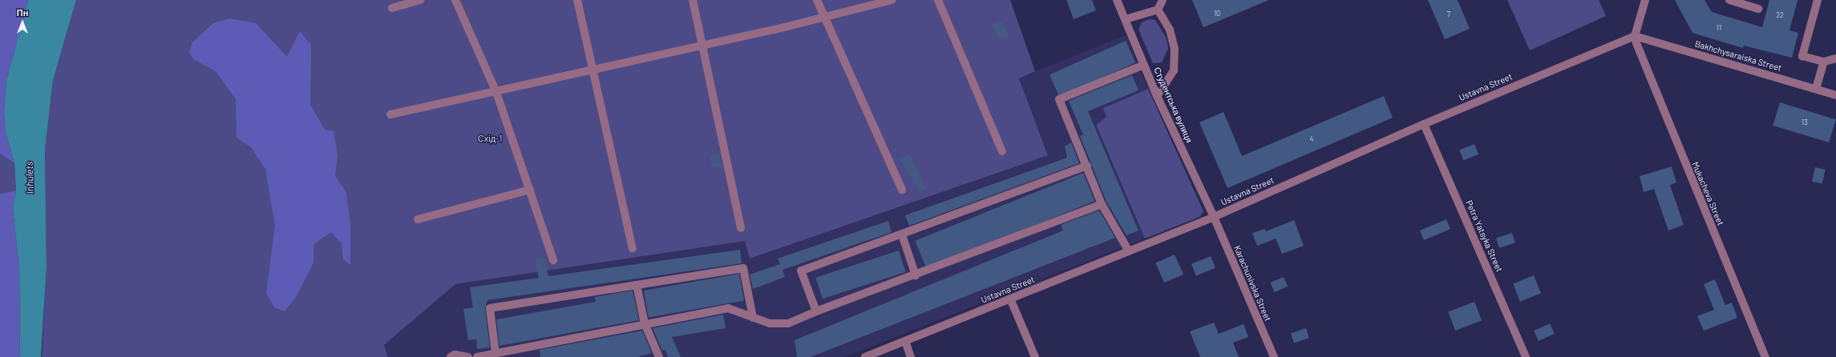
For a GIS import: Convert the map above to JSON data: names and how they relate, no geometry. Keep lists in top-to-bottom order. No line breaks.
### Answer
{"streets":{"street":["Bakhchysaraiska Street","Ustavna Street","Студентська вулиця","Mukacheva Street","Petra Yatsyka Street","Karachunivska Street"]},"crossings":[["Bakhchysaraiska Street","Ustavna Street"],["Bakhchysaraiska Street","Mukacheva Street"],["Ustavna Street","Студентська вулиця"],["Ustavna Street","Mukacheva Street"],["Ustavna Street","Petra Yatsyka Street"],["Ustavna Street","Karachunivska Street"],["Студентська вулиця","Karachunivska Street"]],"water":["Inhulets"],"parks":["Схід-1"],"house_numbers":["10","7","22","11","13","4"],"north":"top"}
